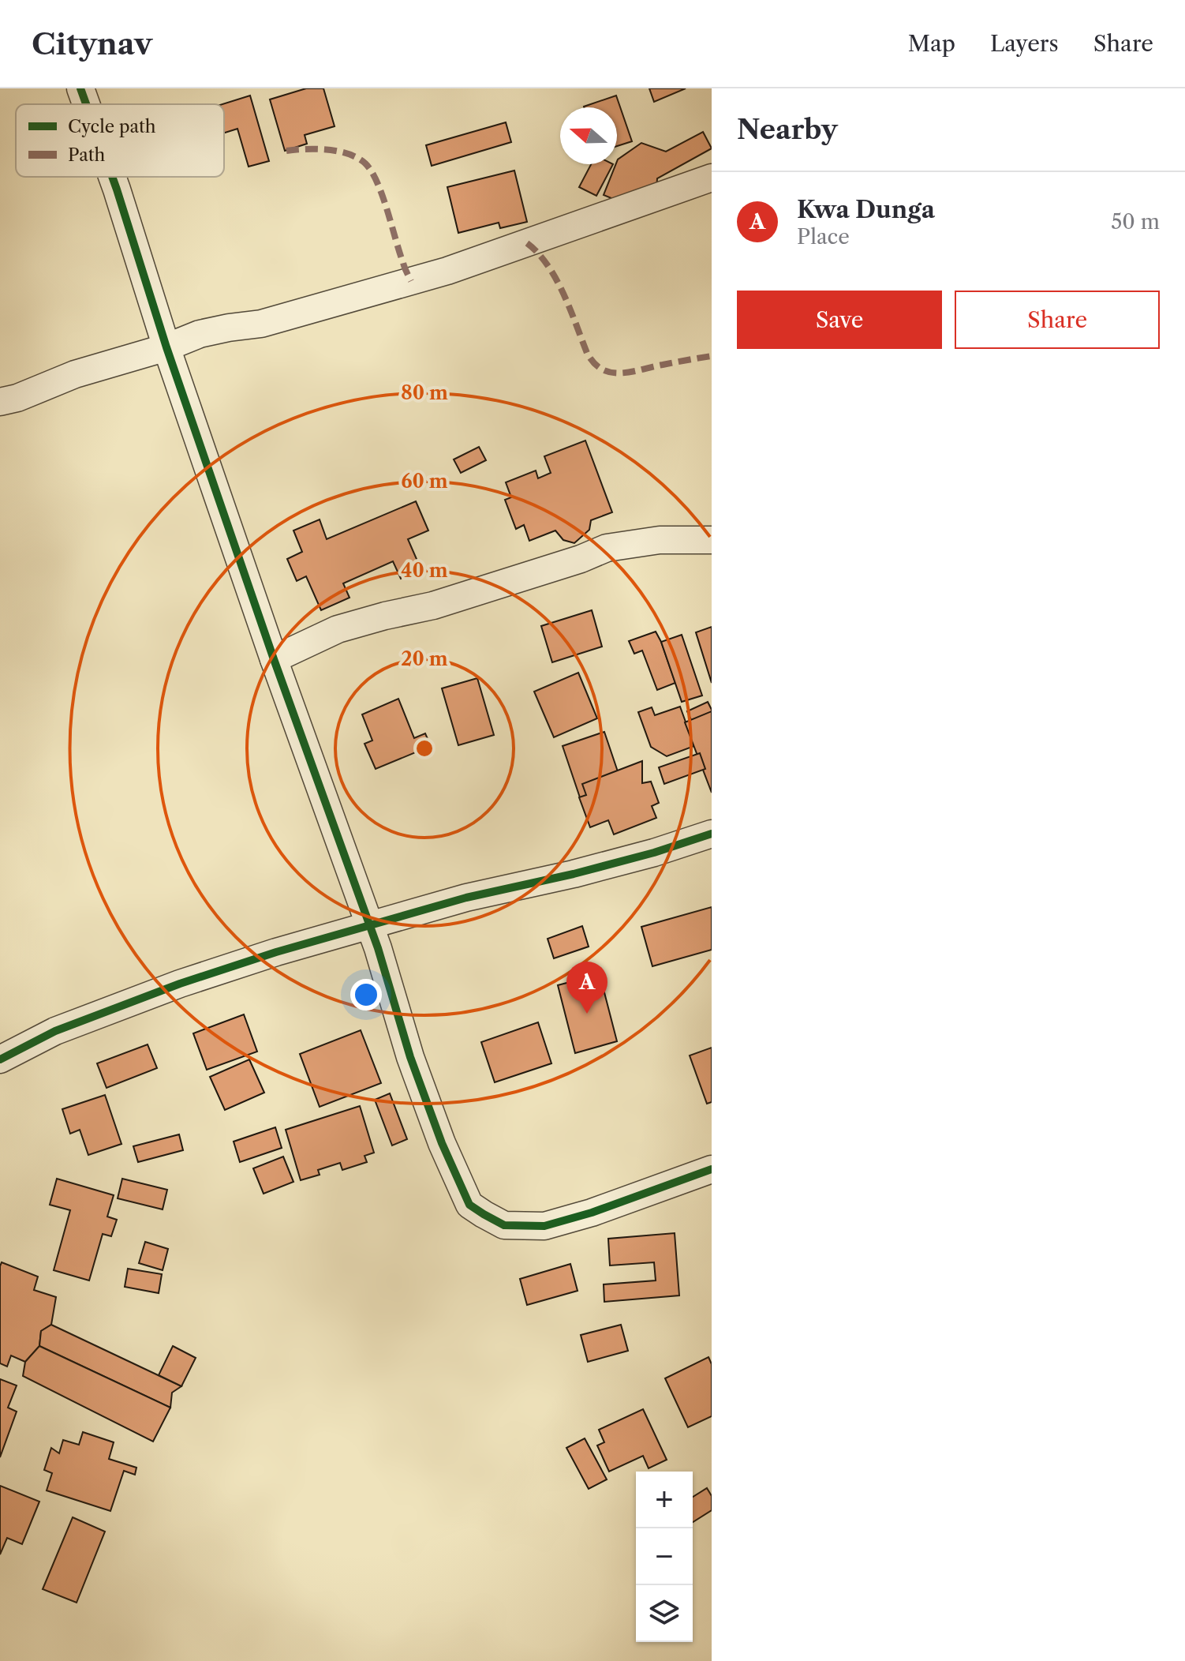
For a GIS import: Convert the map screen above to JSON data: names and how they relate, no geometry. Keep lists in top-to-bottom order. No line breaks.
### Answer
{"legend":["Cycle path","Path"],"north":"left","page":{"header":"Citynav","nav":["Map","Layers","Share"],"heading":"Nearby","list":[{"mark":"A","name":"Kwa Dunga","note":"Place","value":"50 m"}],"buttons":["Save","Share"],"pins":"A","map_buttons":["+","−"]},"rings":["80 m","60 m","40 m","20 m"]}
